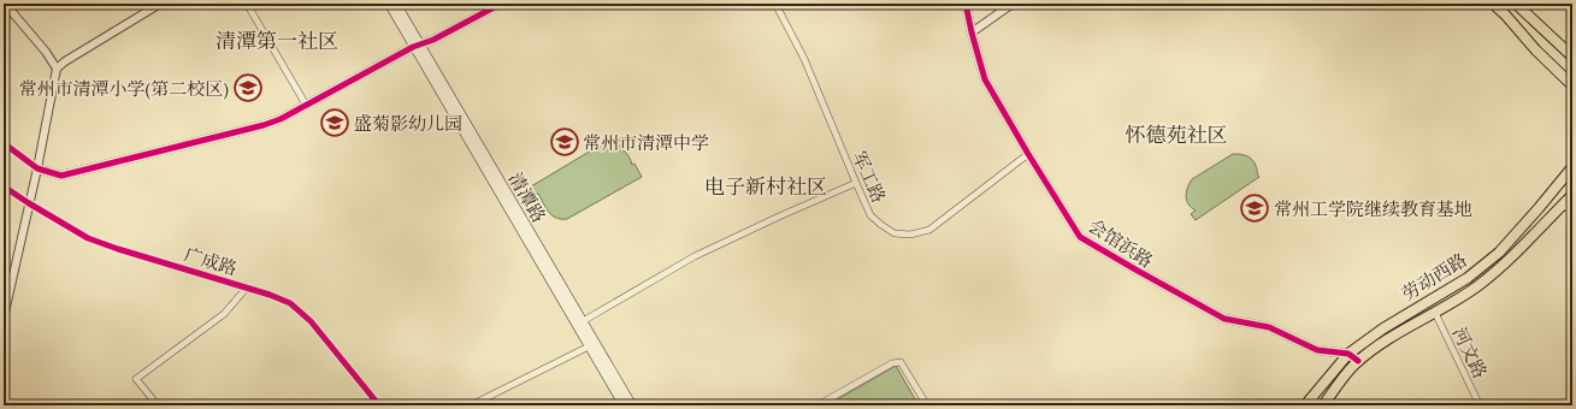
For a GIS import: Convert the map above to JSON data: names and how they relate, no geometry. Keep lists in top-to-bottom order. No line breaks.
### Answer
{"streets":{"main road":["清潭路","劳动西路"],"street":["军工路","会馆浜路","广成路","河文路"]},"crossings":[["军工路","会馆浜路"],["会馆浜路","劳动西路"],["劳动西路","河文路"]],"districts":["清潭第一社区","怀德苑社区","电子新村社区"],"places":{"school or university":["常州市清潭小学(第二校区)","盛菊影幼儿园","常州市清潭中学","常州工学院继续教育基地"]}}
